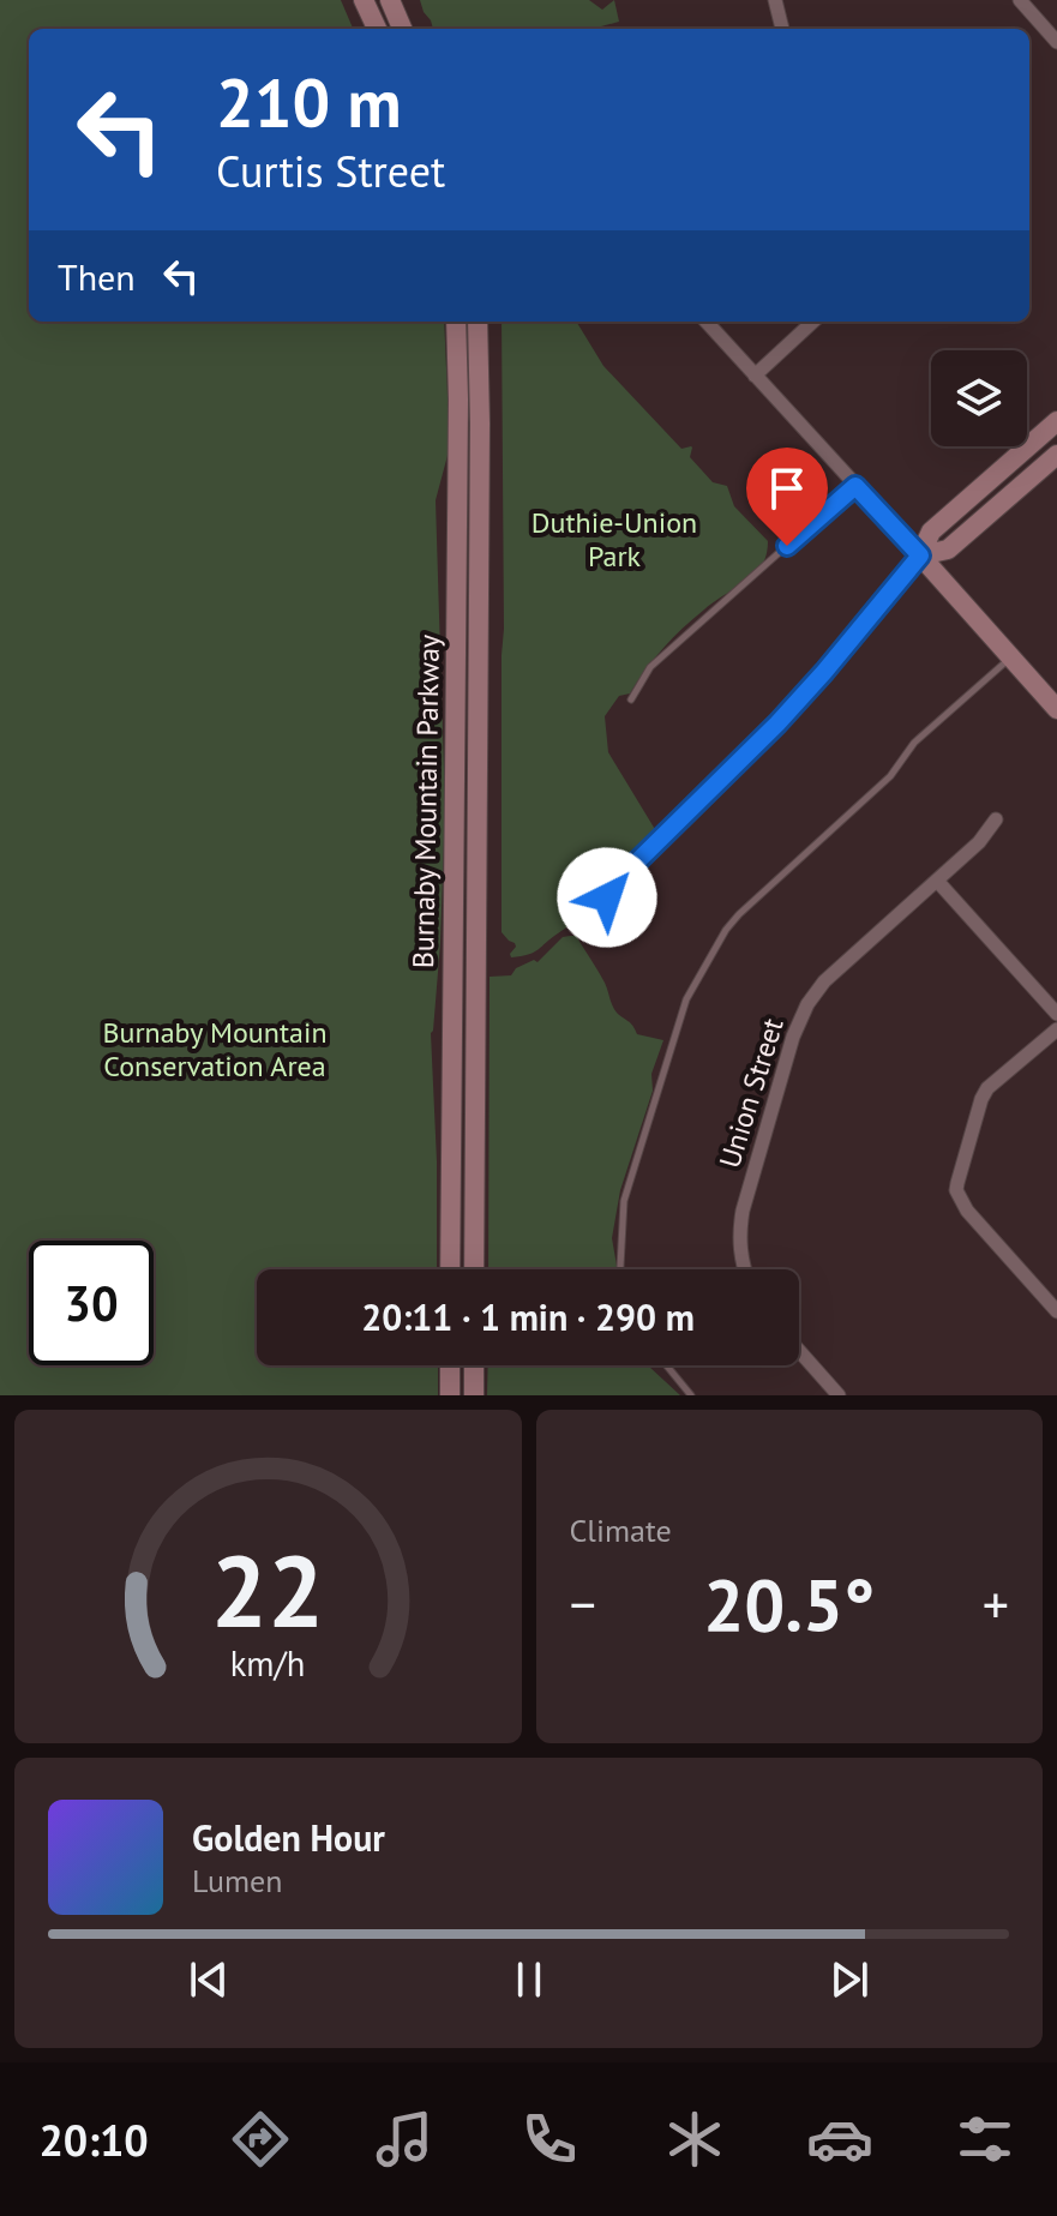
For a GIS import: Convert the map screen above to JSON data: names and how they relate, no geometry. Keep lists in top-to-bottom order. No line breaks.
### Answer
{"streets":{"main road":["Burnaby Mountain Parkway"],"street":["Union Street"]},"parks":["Duthie-Union Park","Burnaby Mountain Conservation Area"],"page":{"turn":["210 m","Curtis Street"],"then":"Then","limit":"30","trip":"20:11 · 1 min · 290 m","tile":"Climate","heat":["−","20.5°","+"],"song":["Golden Hour","Lumen"],"tabs":"20:10","gauge":["22","km/h"]}}
